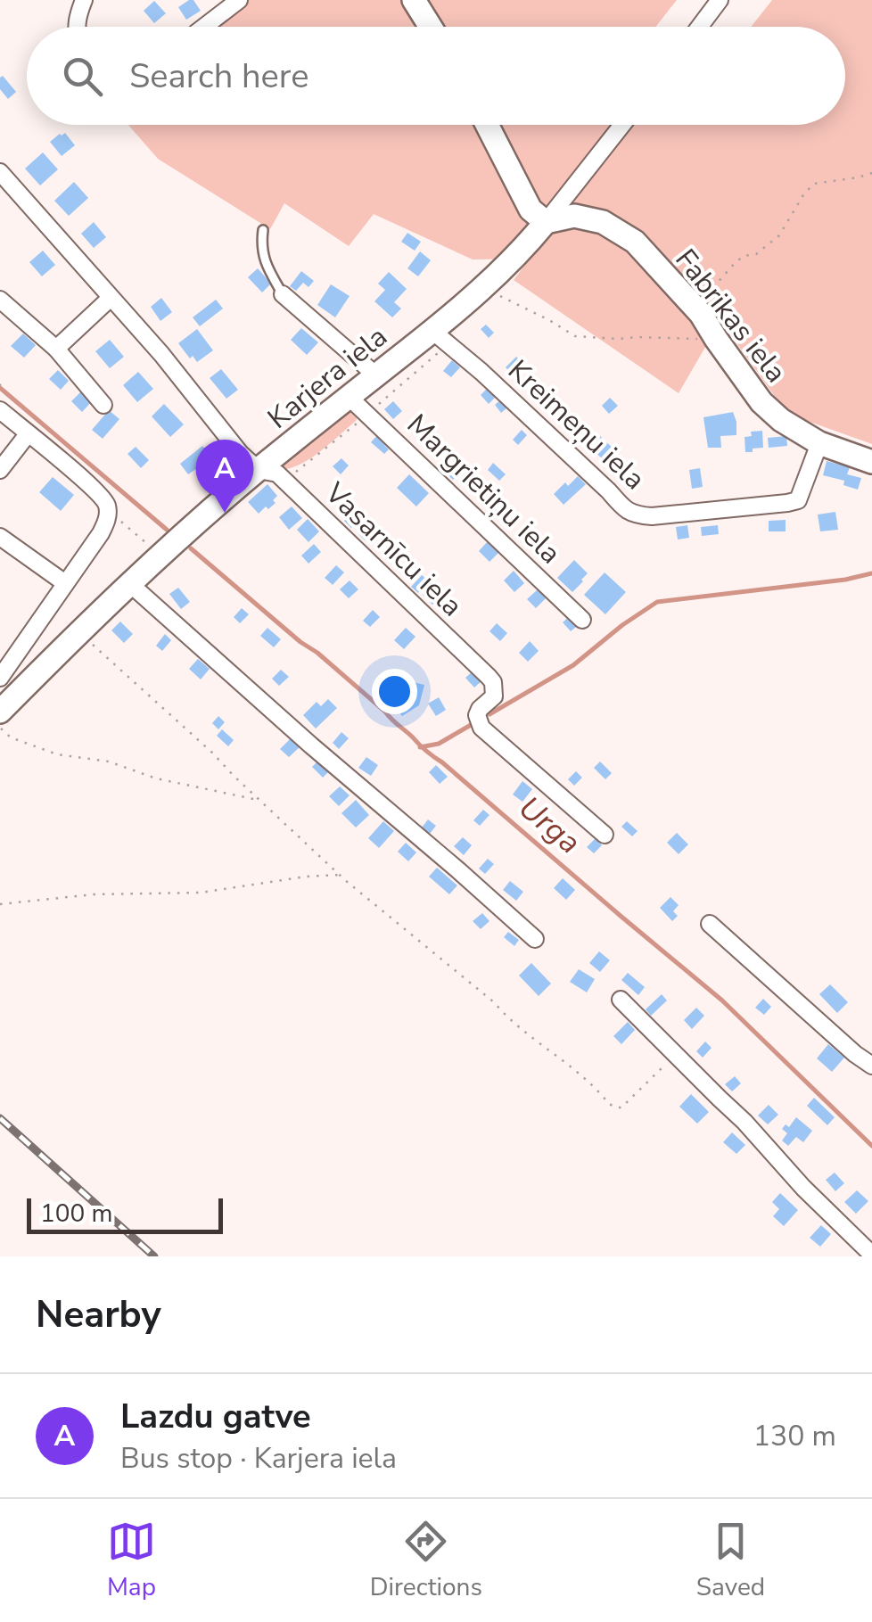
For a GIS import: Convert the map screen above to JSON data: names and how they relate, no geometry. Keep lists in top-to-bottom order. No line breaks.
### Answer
{"streets":{"street":["Fabrikas iela","Karjera iela","Kreimeņu iela","Margrietiņu iela","Vasarnīcu iela"]},"crossings":[["Fabrikas iela","Karjera iela"],["Fabrikas iela","Kreimeņu iela"],["Karjera iela","Kreimeņu iela"],["Karjera iela","Margrietiņu iela"],["Karjera iela","Vasarnīcu iela"]],"water":["Urga"],"scale_bar":"100 m","page":{"search":"Search here","pins":"A","scale":"100 m","heading":"Nearby","list":[{"mark":"A","name":"Lazdu gatve","note":"Bus stop · Karjera iela","value":"130 m"}],"nav":["Map","Directions","Saved"]}}
